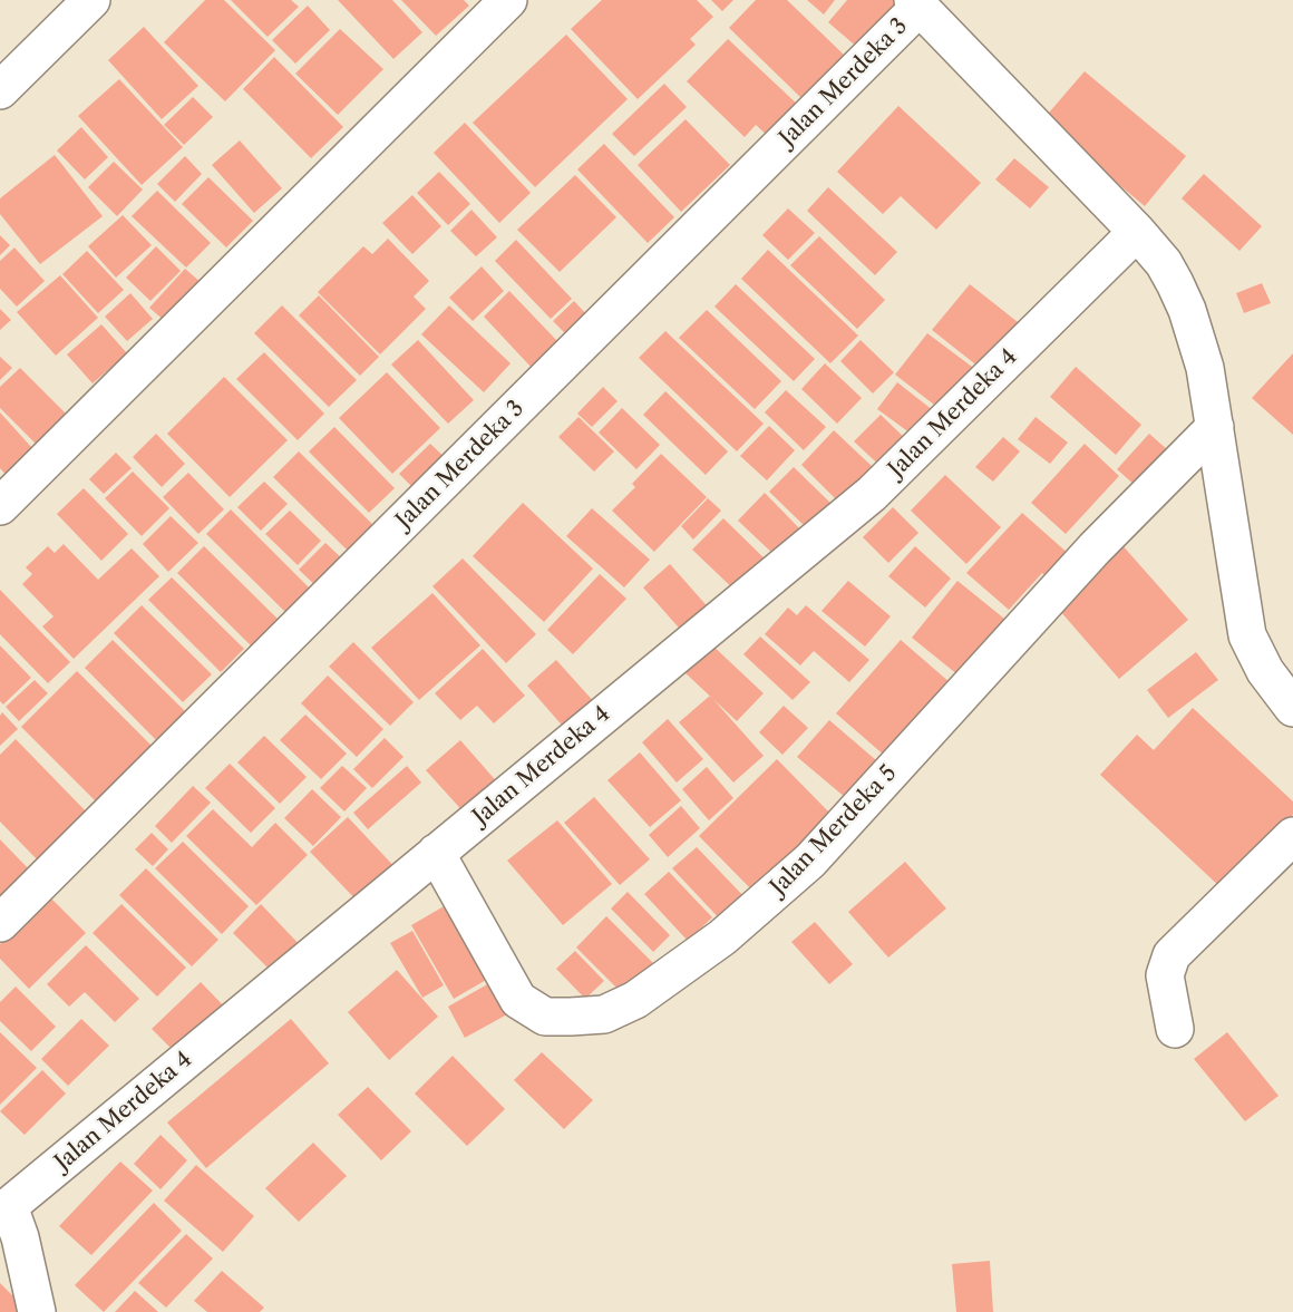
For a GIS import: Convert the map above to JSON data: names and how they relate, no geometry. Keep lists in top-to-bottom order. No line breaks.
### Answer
{"streets":{"street":["Jalan Merdeka 3","Jalan Merdeka 4","Jalan Merdeka 5"]},"crossings":[["Jalan Merdeka 4","Jalan Merdeka 5"]]}
